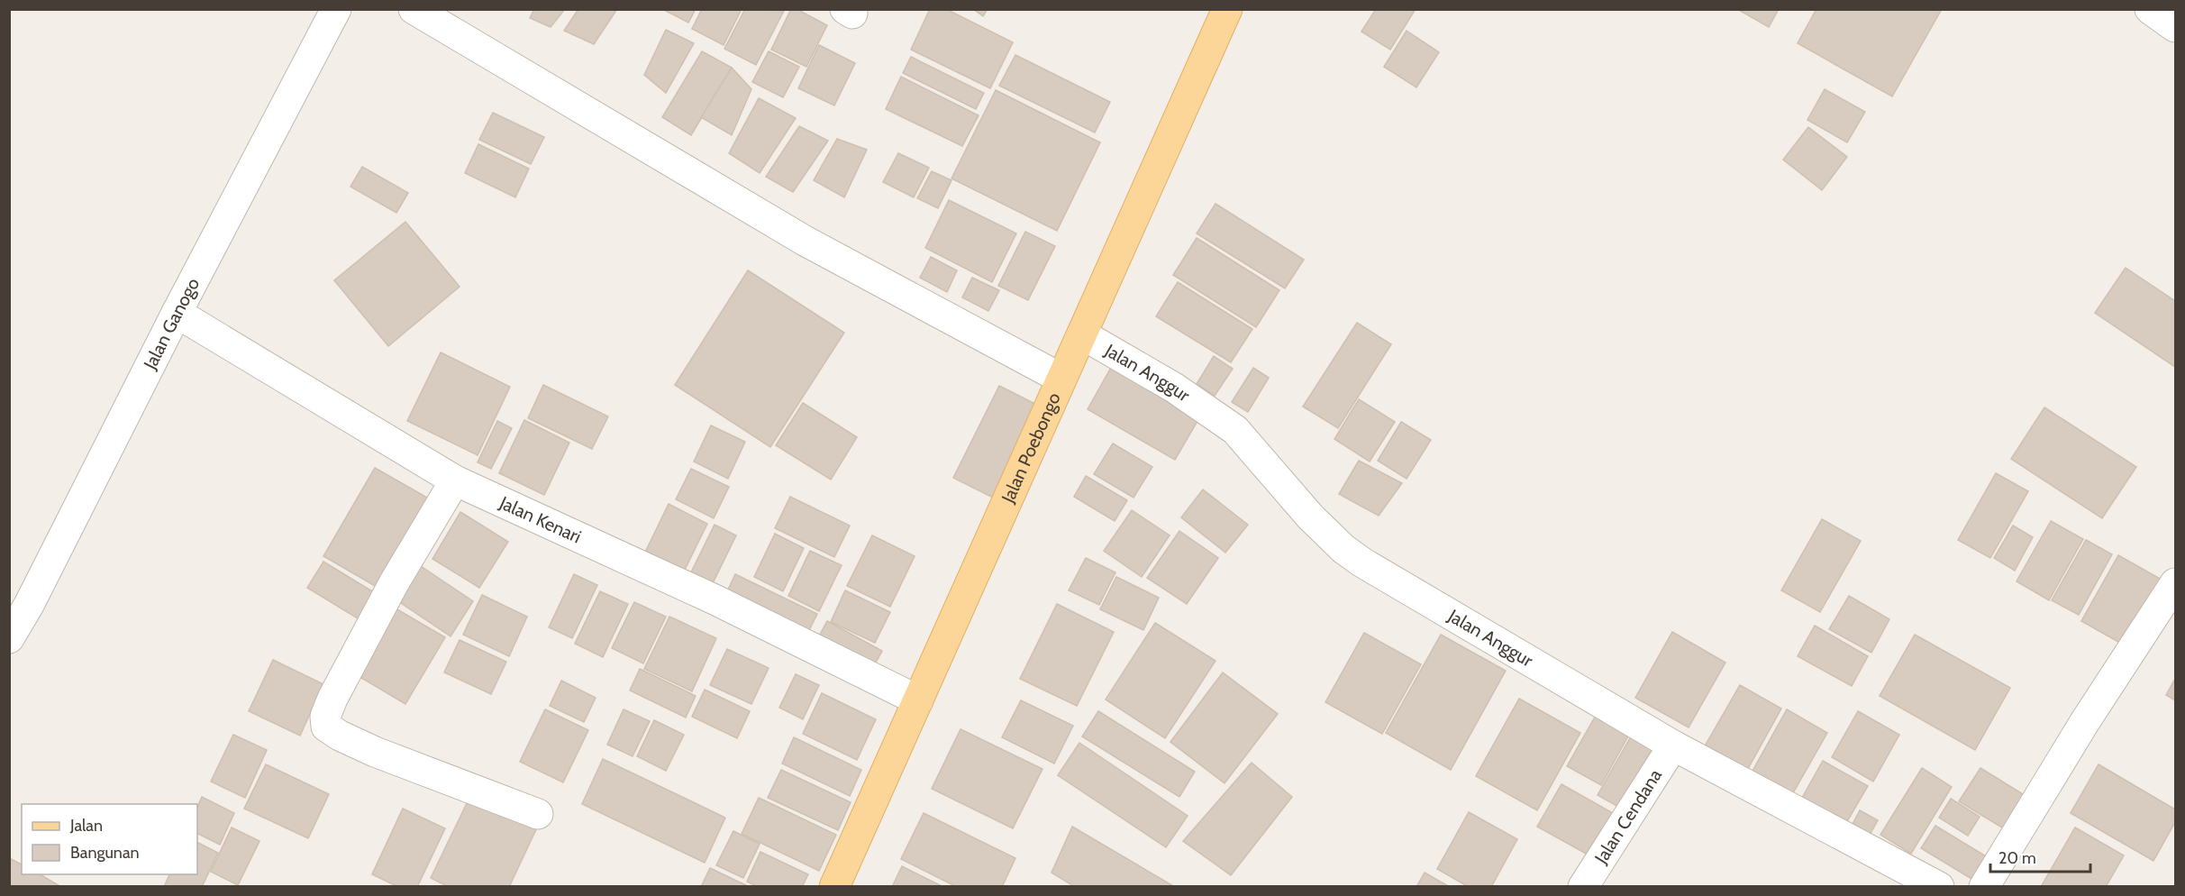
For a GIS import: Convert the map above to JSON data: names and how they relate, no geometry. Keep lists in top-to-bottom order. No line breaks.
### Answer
{"streets":{"main road":["Jalan Poebongo"],"street":["Jalan Ganogo","Jalan Anggur","Jalan Kenari","Jalan Cendana"]},"crossings":[["Jalan Ganogo","Jalan Kenari"],["Jalan Anggur","Jalan Poebongo"],["Jalan Anggur","Jalan Cendana"],["Jalan Poebongo","Jalan Kenari"]],"legend":["Jalan","Bangunan"],"scale_bar":"20 m"}
